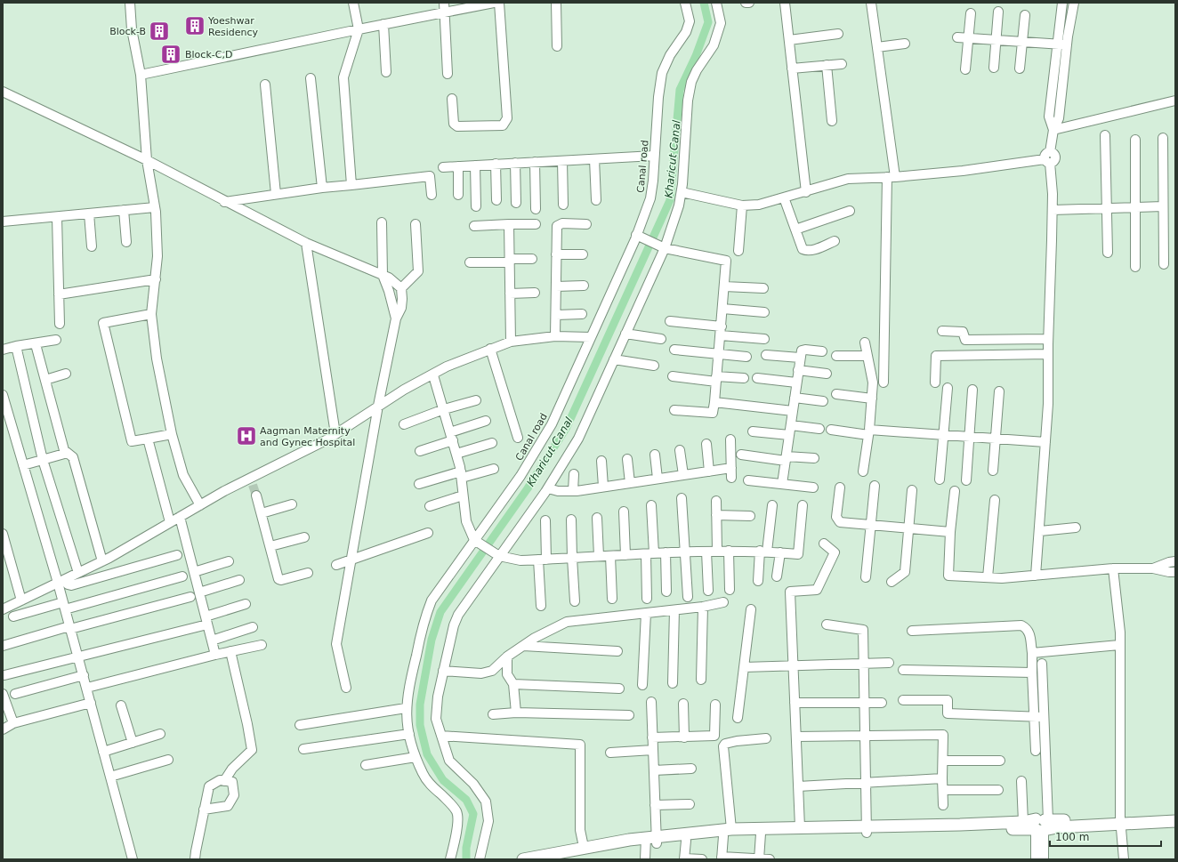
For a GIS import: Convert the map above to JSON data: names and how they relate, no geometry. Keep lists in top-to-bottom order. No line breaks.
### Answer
{"streets":{"street":["Canal road"]},"water":["Kharicut Canal"],"places":{"building":["Yoeshwar Residency","Block-B","Block-C,D"],"hospital":["Aagman Maternity and Gynec Hospital"]},"scale_bar":"100 m"}
